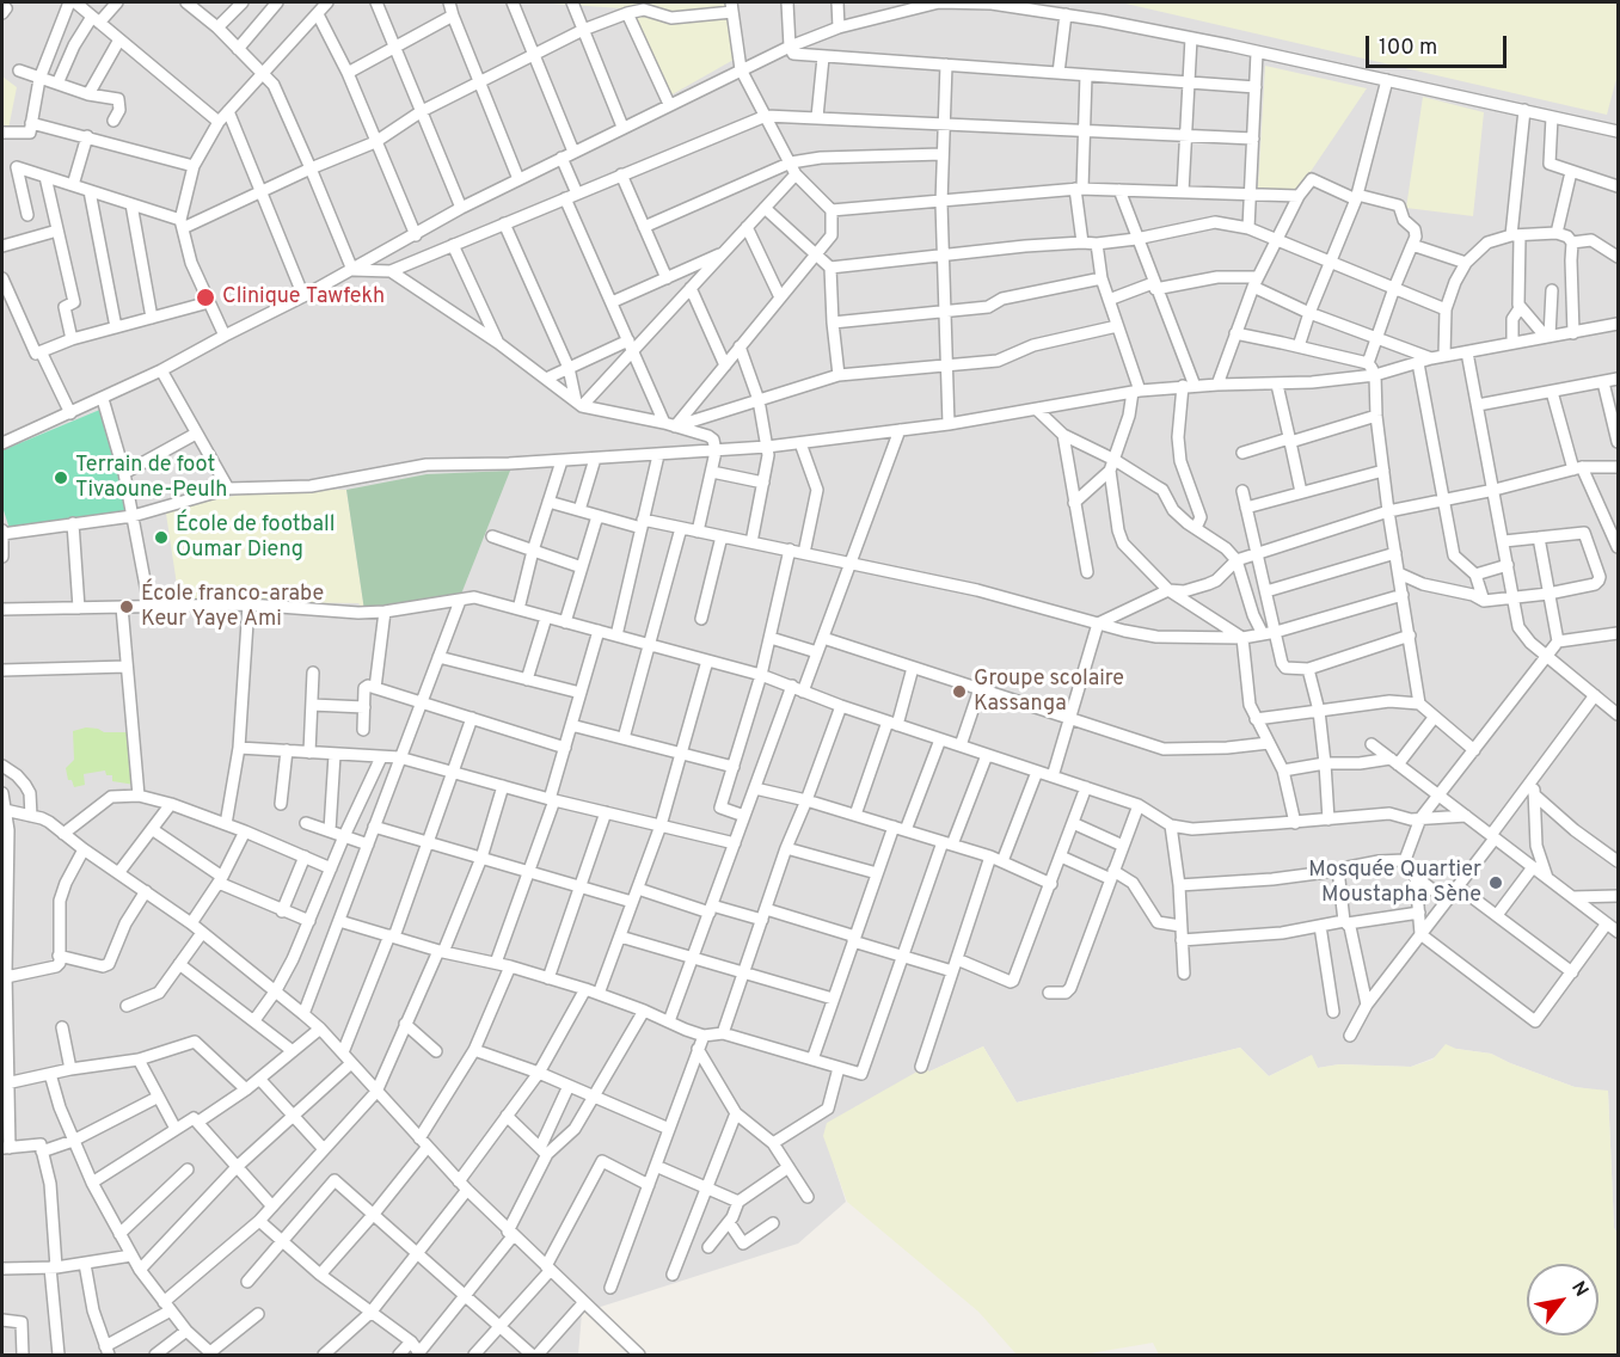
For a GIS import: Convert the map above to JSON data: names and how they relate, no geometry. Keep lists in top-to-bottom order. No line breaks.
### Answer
{"places":["Clinique Tawfekh","Terrain de foot Tivaoune-Peulh","École de football Oumar Dieng","École franco-arabe Keur Yaye Ami","Groupe scolaire Kassanga","Mosquée Quartier Moustapha Sène"],"scale_bar":"100 m","north":"top right"}
